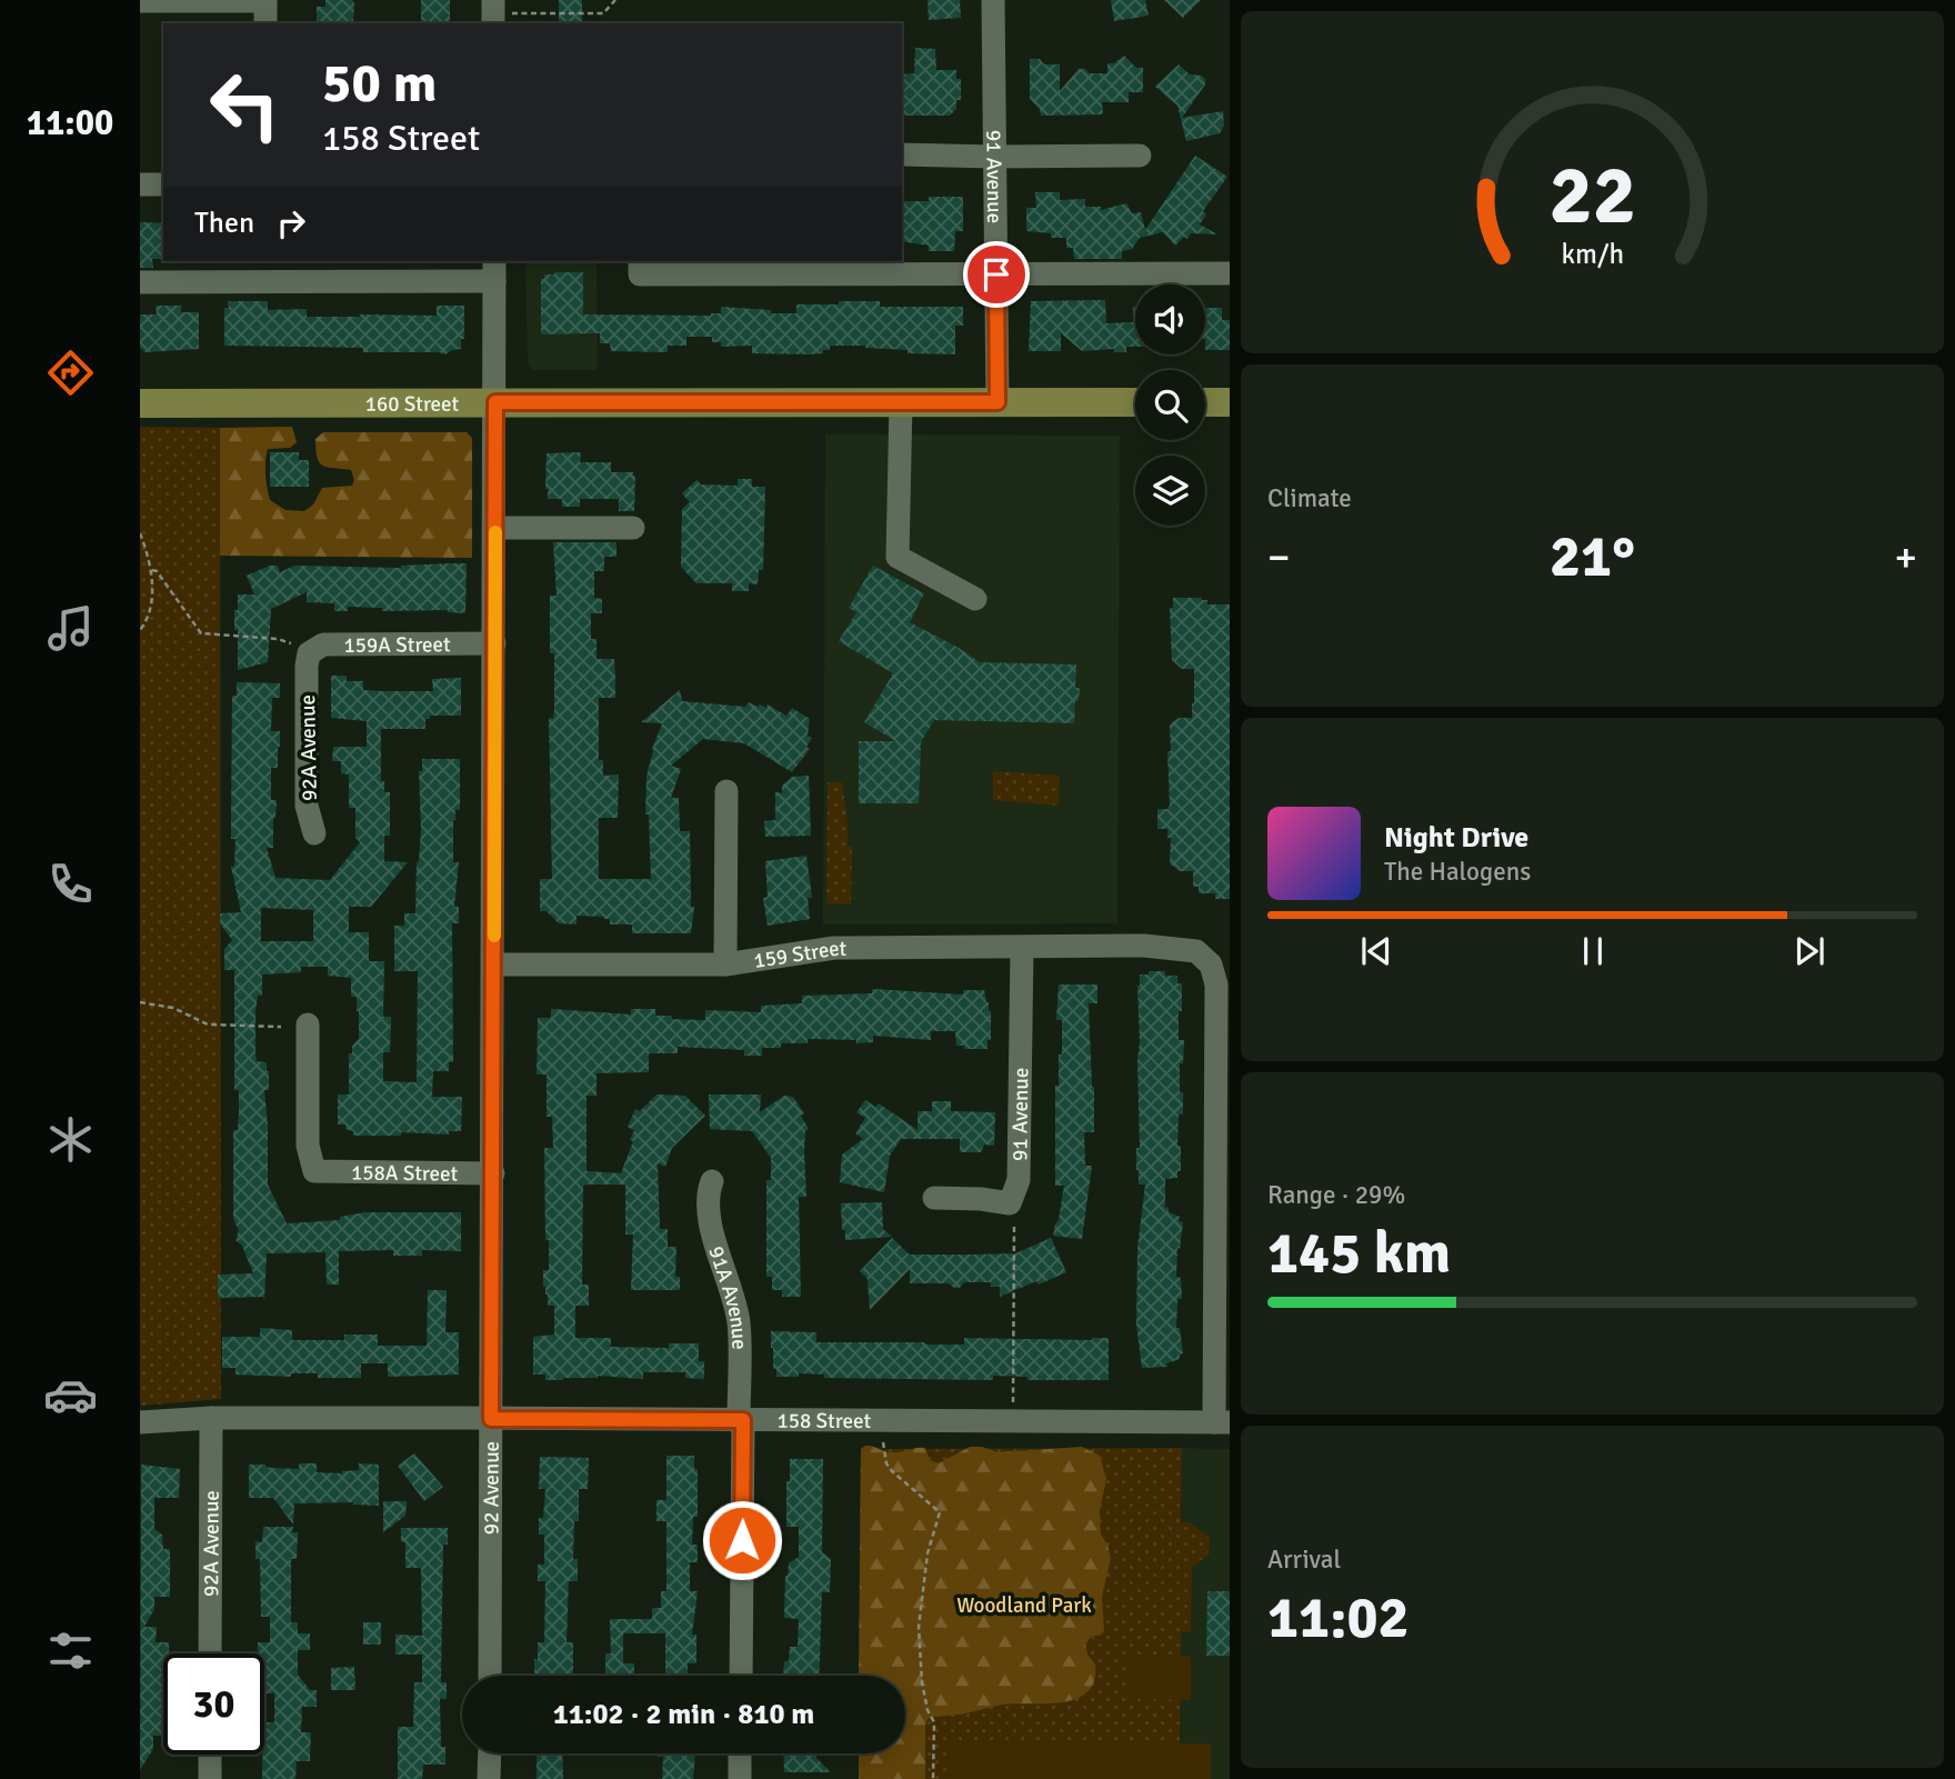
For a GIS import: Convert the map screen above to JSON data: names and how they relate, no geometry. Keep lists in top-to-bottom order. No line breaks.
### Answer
{"streets":{"main road":["160 Street"],"street":["91 Avenue","159A Street","92A Avenue","159 Street","158A Street","91A Avenue","158 Street","92 Avenue"]},"crossings":[["91 Avenue","160 Street"],["91 Avenue","159 Street"],["160 Street","92 Avenue"],["159A Street","92A Avenue"],["159A Street","92 Avenue"],["92A Avenue","158 Street"],["159 Street","158 Street"],["159 Street","92 Avenue"],["158A Street","92 Avenue"],["91A Avenue","158 Street"],["158 Street","92 Avenue"]],"parks":["Woodland Park"],"page":{"tabs":"11:00","turn":["50 m","158 Street"],"then":"Then","tile":["Climate",["Range · 29%","145 km"],["Arrival","11:02"]],"heat":["−","21°","+"],"song":["Night Drive","The Halogens"],"limit":"30","trip":"11:02 · 2 min · 810 m","gauge":["22","km/h"]}}
